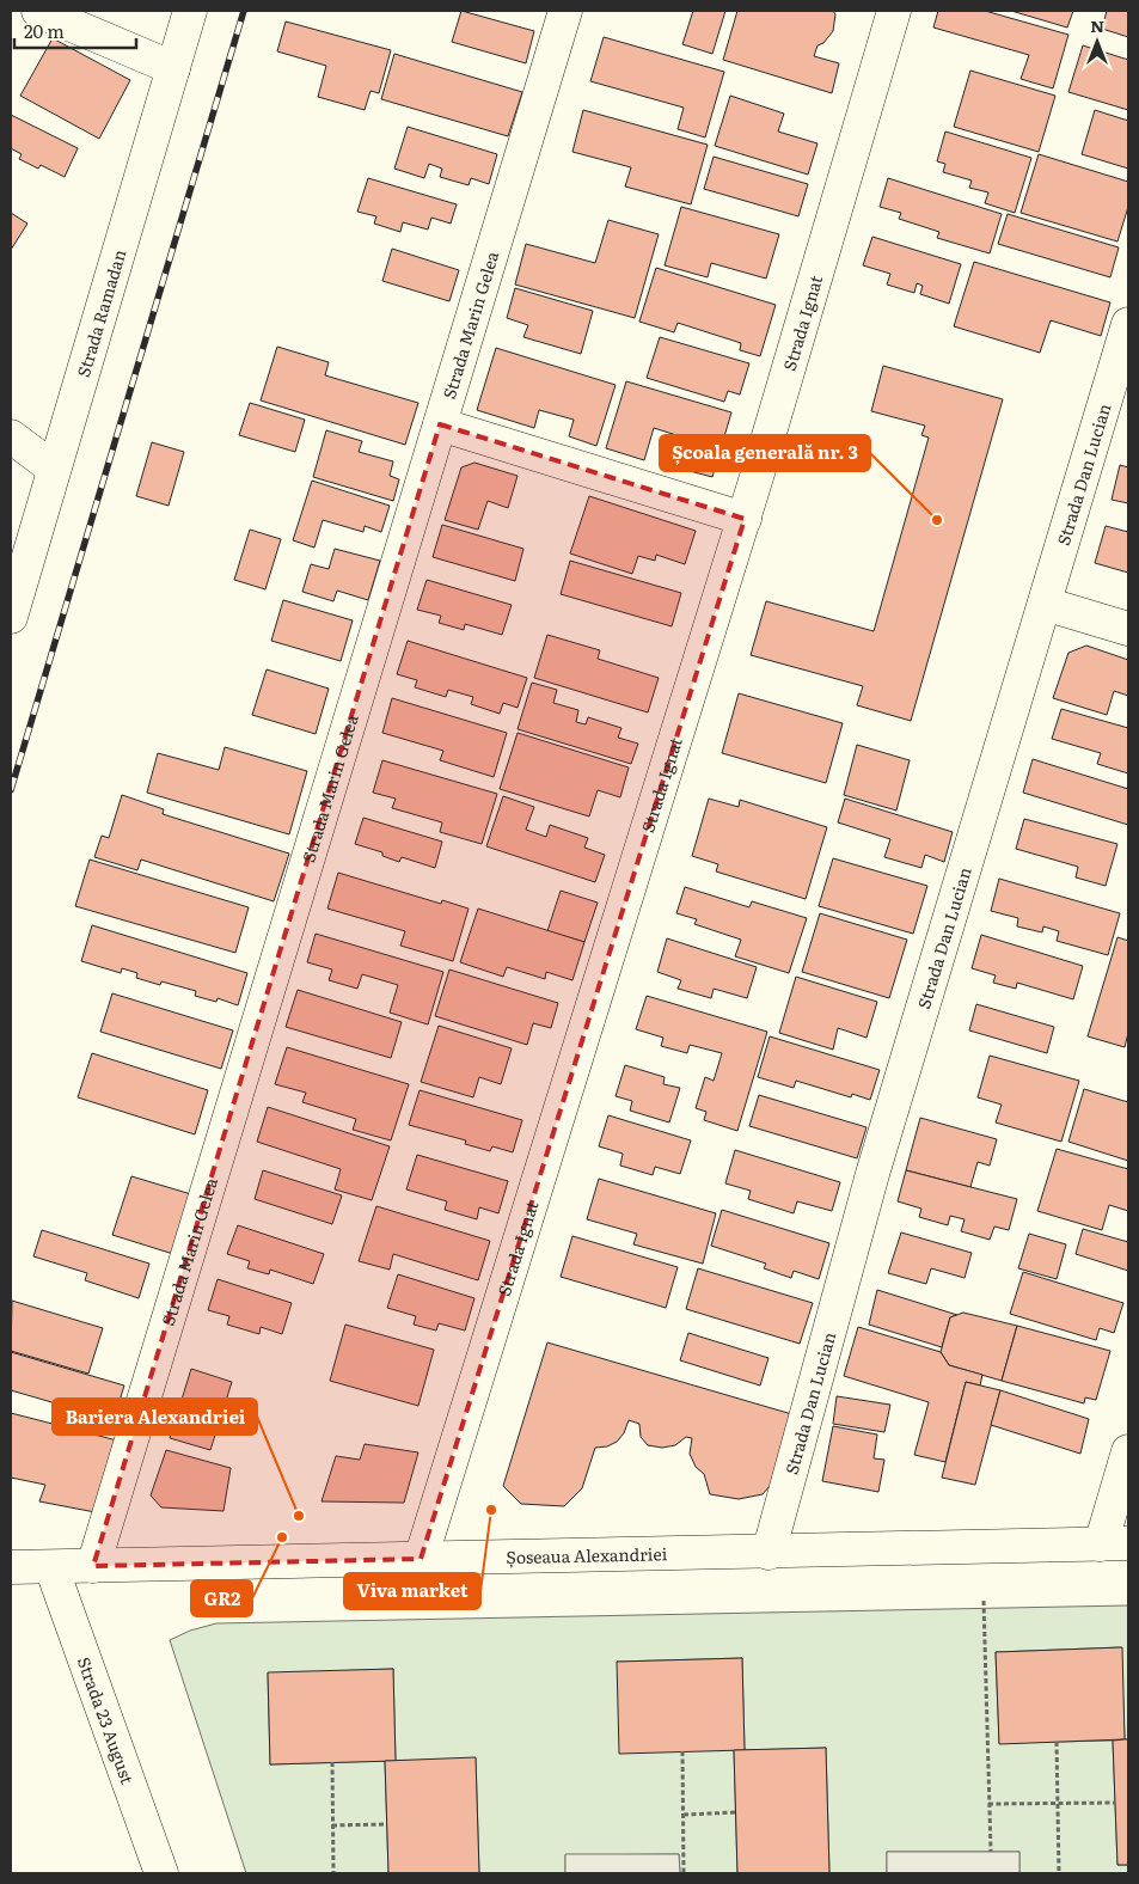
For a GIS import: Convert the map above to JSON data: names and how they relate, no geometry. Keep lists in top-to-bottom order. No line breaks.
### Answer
{"streets":{"street":["Strada Ramadan","Strada Ignat","Strada Marin Gelea","Strada Dan Lucian","Șoseaua Alexandriei","Strada 23 August"]},"crossings":[["Strada Ignat","Șoseaua Alexandriei"],["Strada Marin Gelea","Șoseaua Alexandriei"],["Strada Dan Lucian","Șoseaua Alexandriei"],["Șoseaua Alexandriei","Strada 23 August"]],"places":["Școala generală nr. 3","Viva market","Bariera Alexandriei","GR2"],"scale_bar":"20 m","north":"top"}
